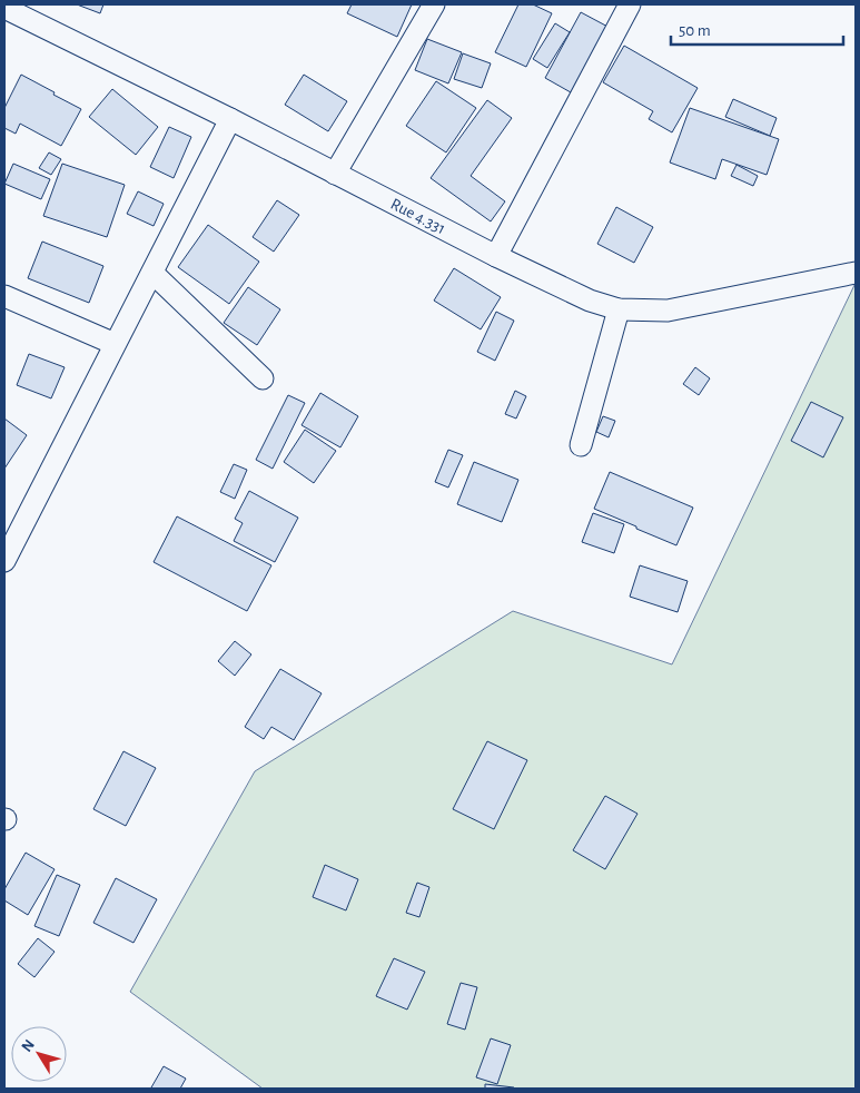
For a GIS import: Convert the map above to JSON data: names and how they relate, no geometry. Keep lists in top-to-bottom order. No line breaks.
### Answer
{"streets":{"street":["Rue 4.331"]},"scale_bar":"50 m","north":"top left"}
